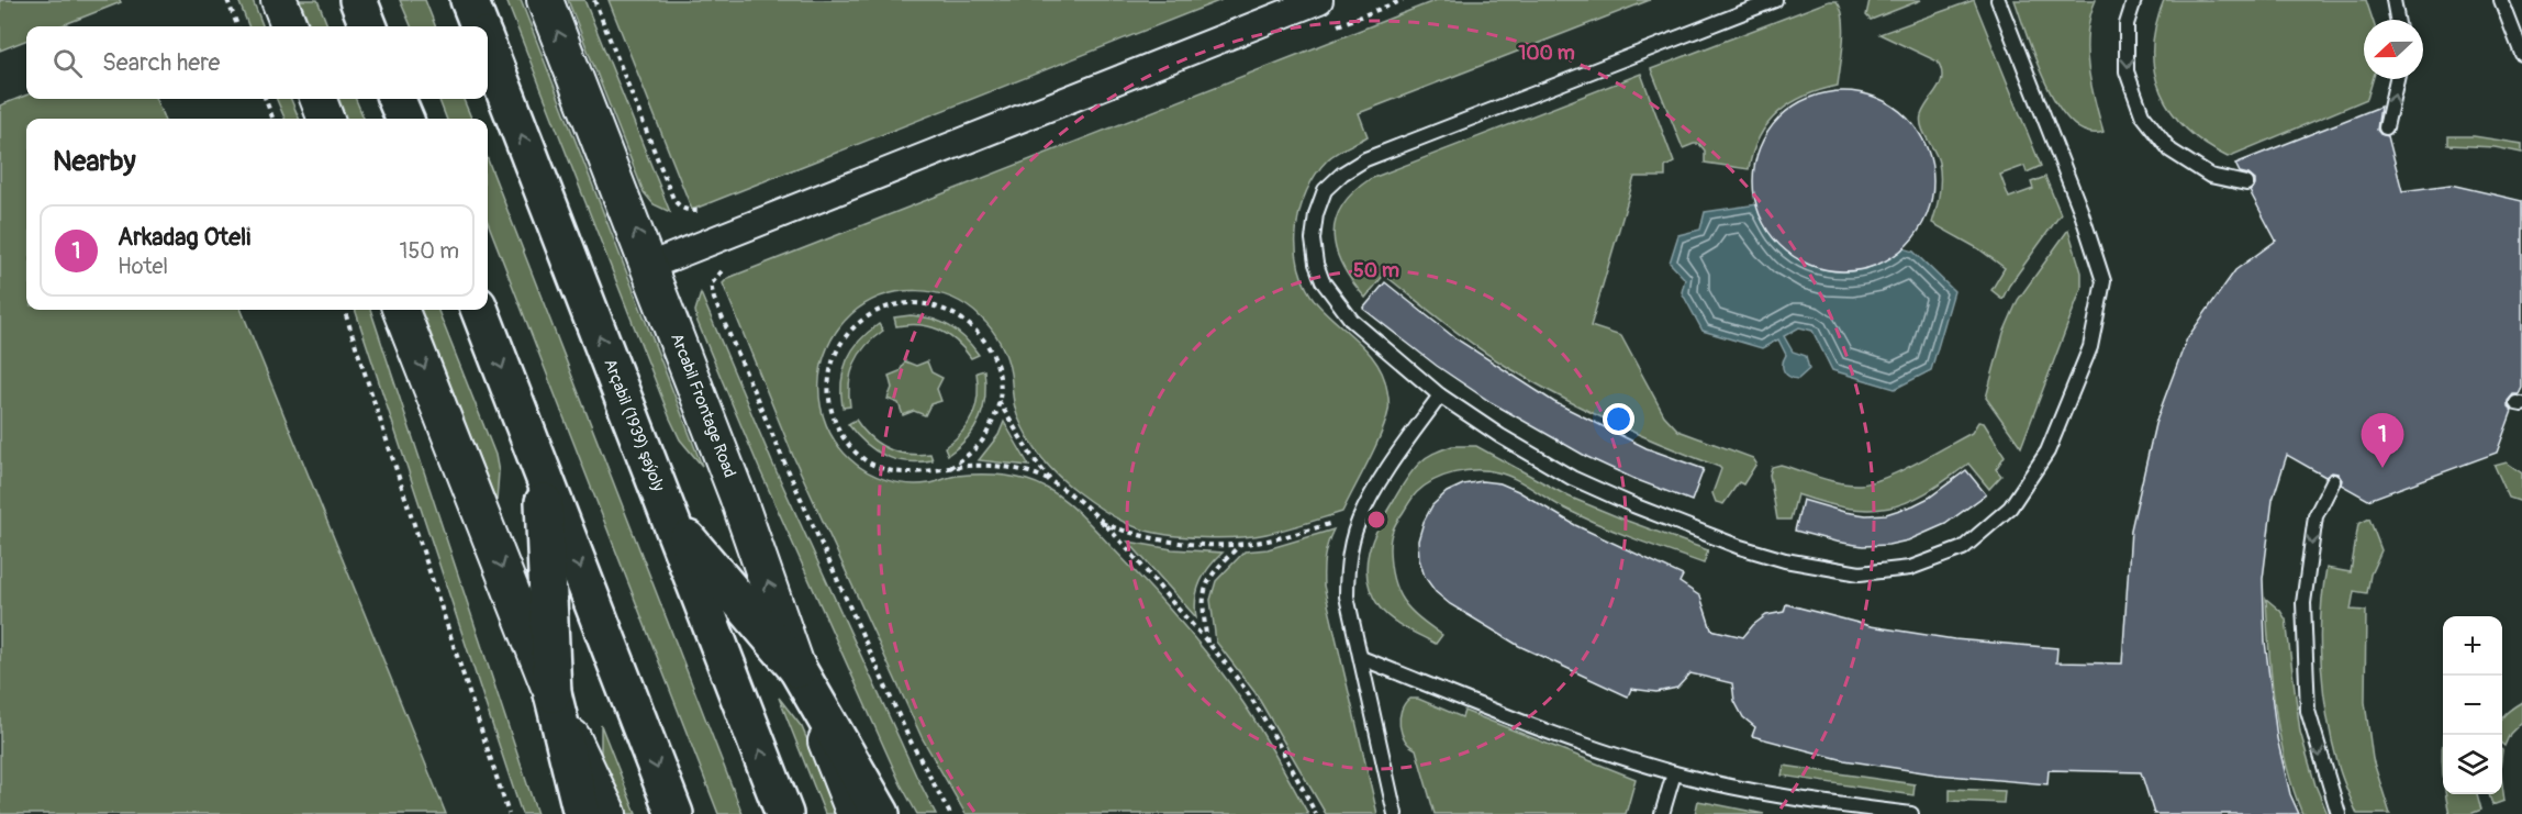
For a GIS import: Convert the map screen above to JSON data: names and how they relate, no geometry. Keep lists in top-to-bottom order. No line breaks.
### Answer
{"streets":{"main road":["Arçabil (1939) şaýoly"],"street":["Arcabil Frontage Road"]},"north":"left","page":{"search":"Search here","heading":"Nearby","list":[{"mark":"1","name":"Arkadag Oteli","note":"Hotel","value":"150 m"}],"pins":"1","map_buttons":["+","−"]},"rings":["100 m","50 m"]}
